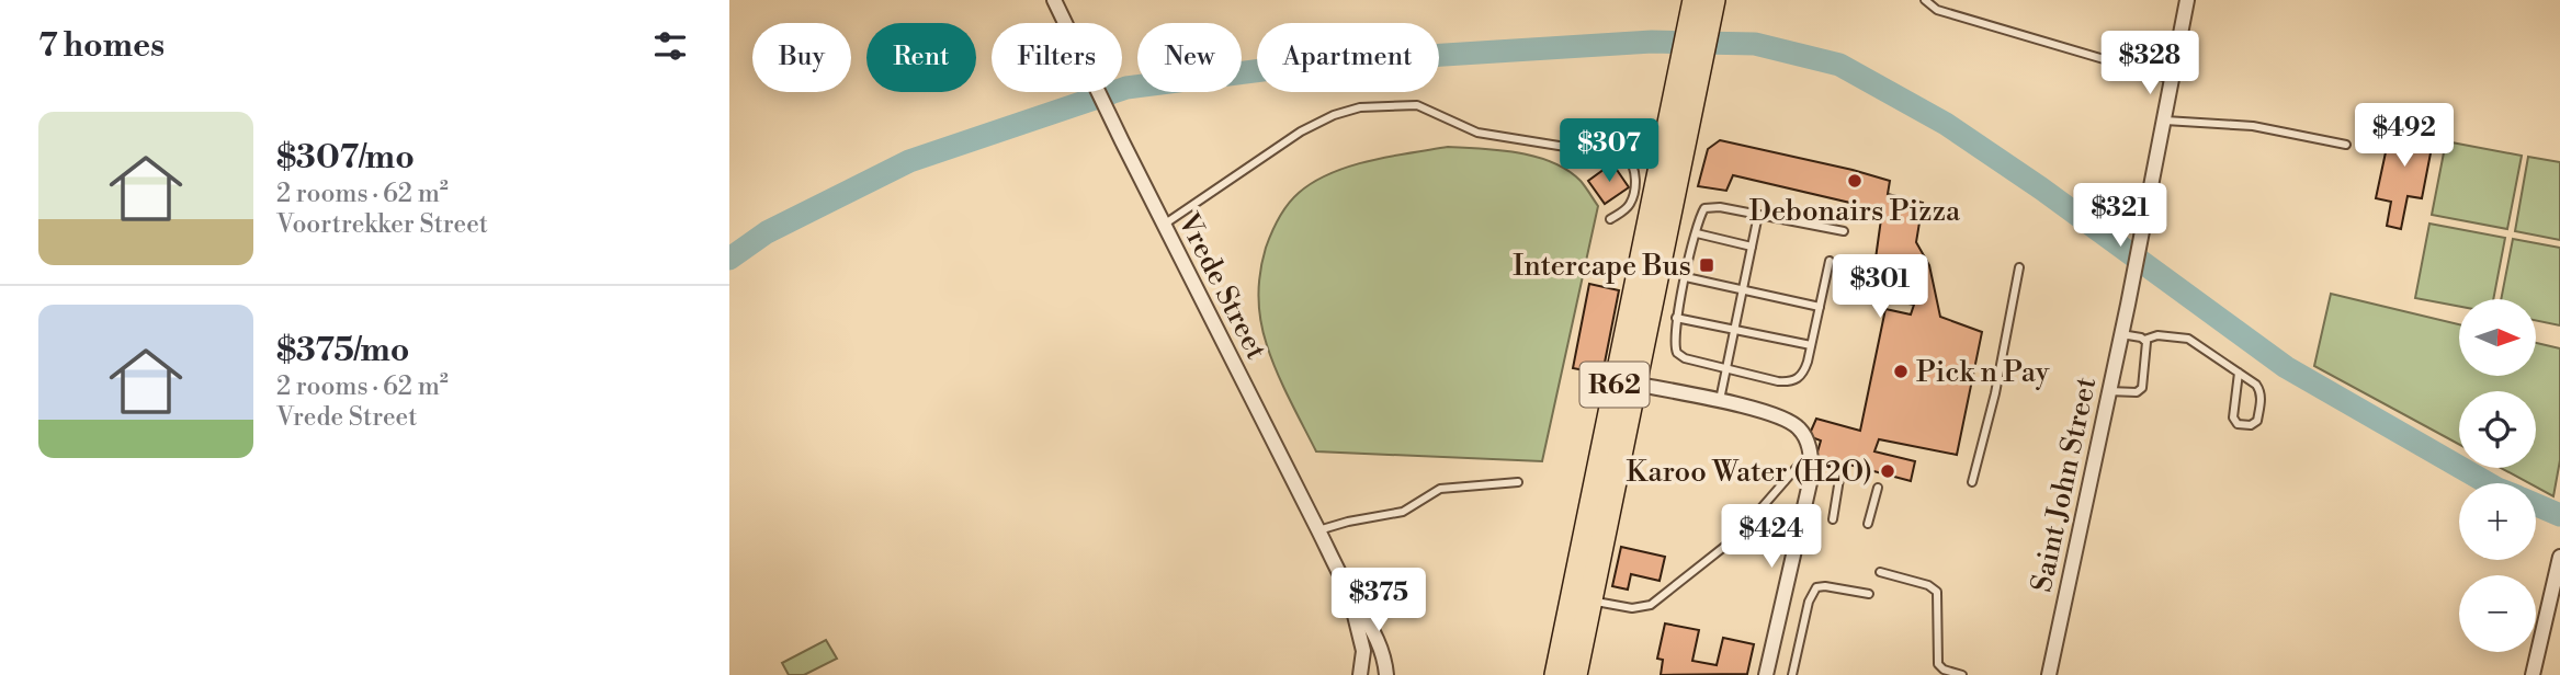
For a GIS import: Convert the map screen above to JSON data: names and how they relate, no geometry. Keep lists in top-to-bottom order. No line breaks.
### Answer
{"streets":{"main road":["R62"],"street":["Vrede Street","Saint John Street"]},"places":{"other":["Debonairs Pizza","Pick n Pay","Karoo Water (H2O)"],"transit":["Intercape Bus"]},"north":"right","page":{"heading":"7 homes","chip":["Buy","Rent","Filters","New","Apartment"],"price":["$328","$492","$307","$321","$301","$424","$375"],"list":[{"name":"$307/mo","note":"2 rooms · 62 m² · Voortrekker Street"},{"name":"$375/mo","note":"2 rooms · 62 m² · Vrede Street"}],"map_buttons":["+","−"]}}
